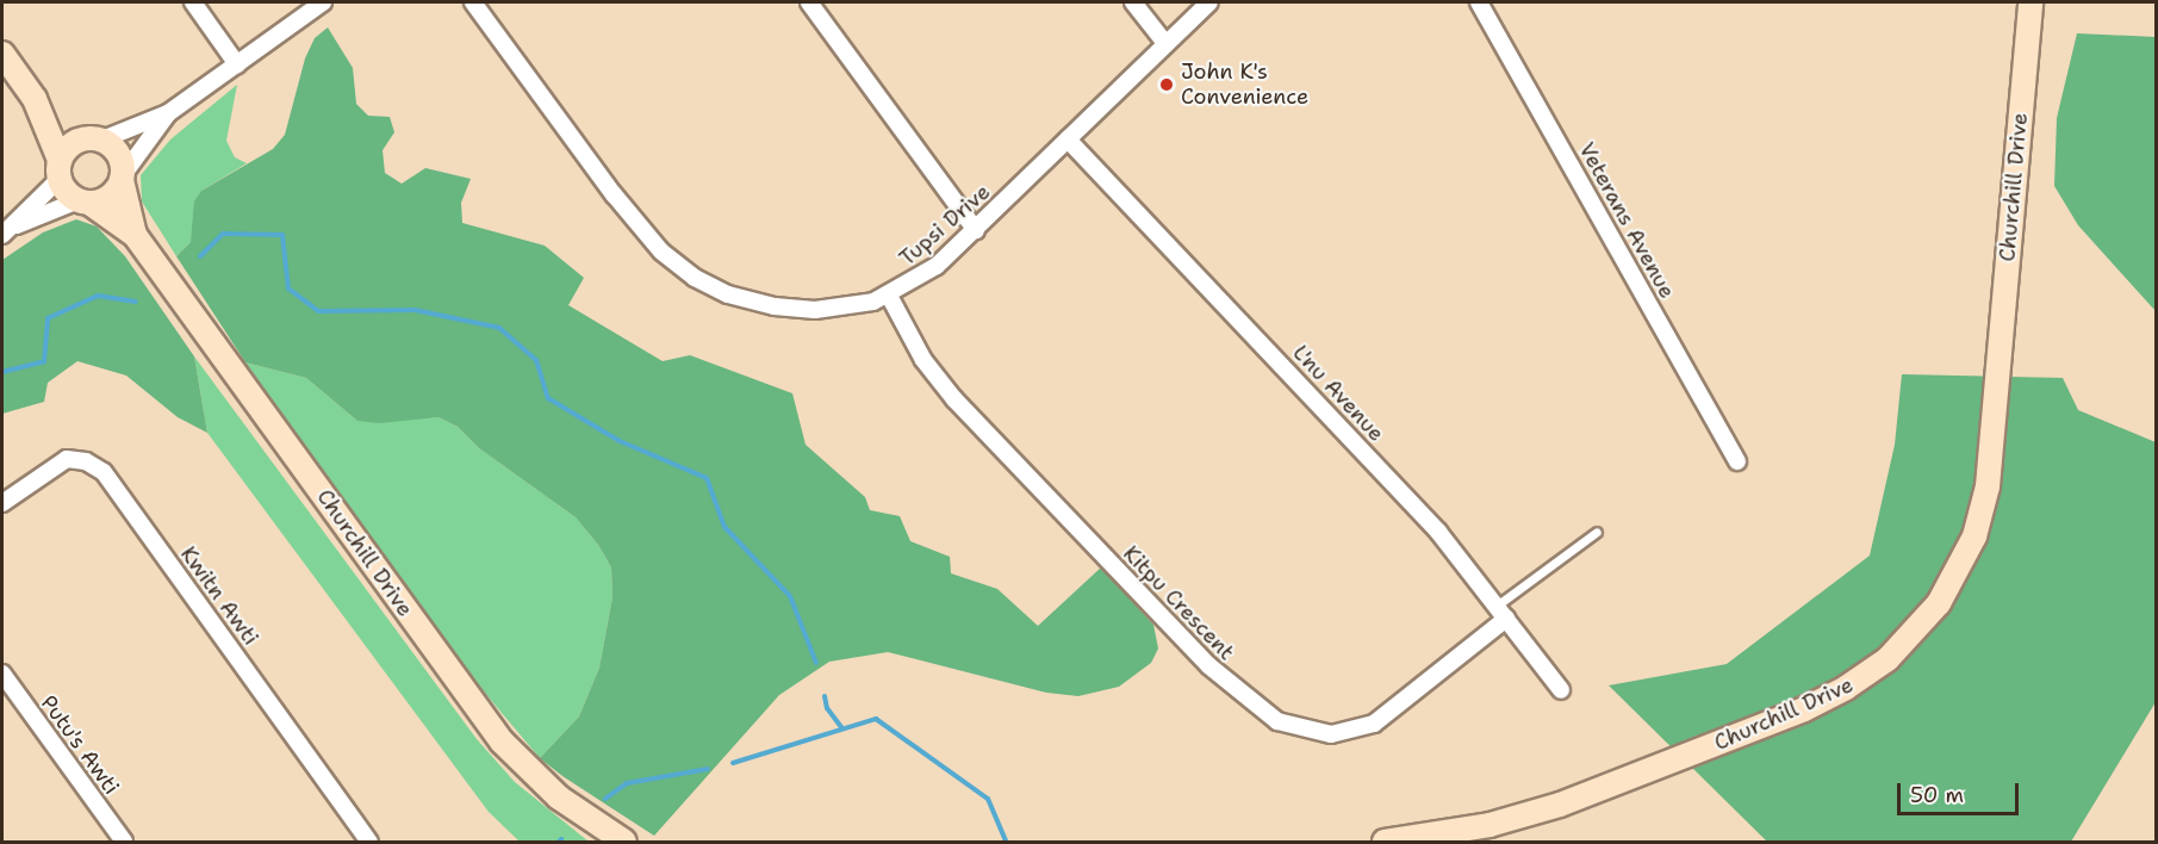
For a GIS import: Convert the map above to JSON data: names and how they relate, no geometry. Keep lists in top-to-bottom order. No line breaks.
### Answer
{"streets":{"main road":["Churchill Drive"],"street":["Veterans Avenue","Tupsi Drive","L'nu Avenue","Kwitn Awti","Kitpu Crescent","Putu's Awti"]},"crossings":[["Tupsi Drive","L'nu Avenue"],["Tupsi Drive","Kitpu Crescent"],["L'nu Avenue","Kitpu Crescent"]],"places":["John K's Convenience"],"scale_bar":"50 m"}
